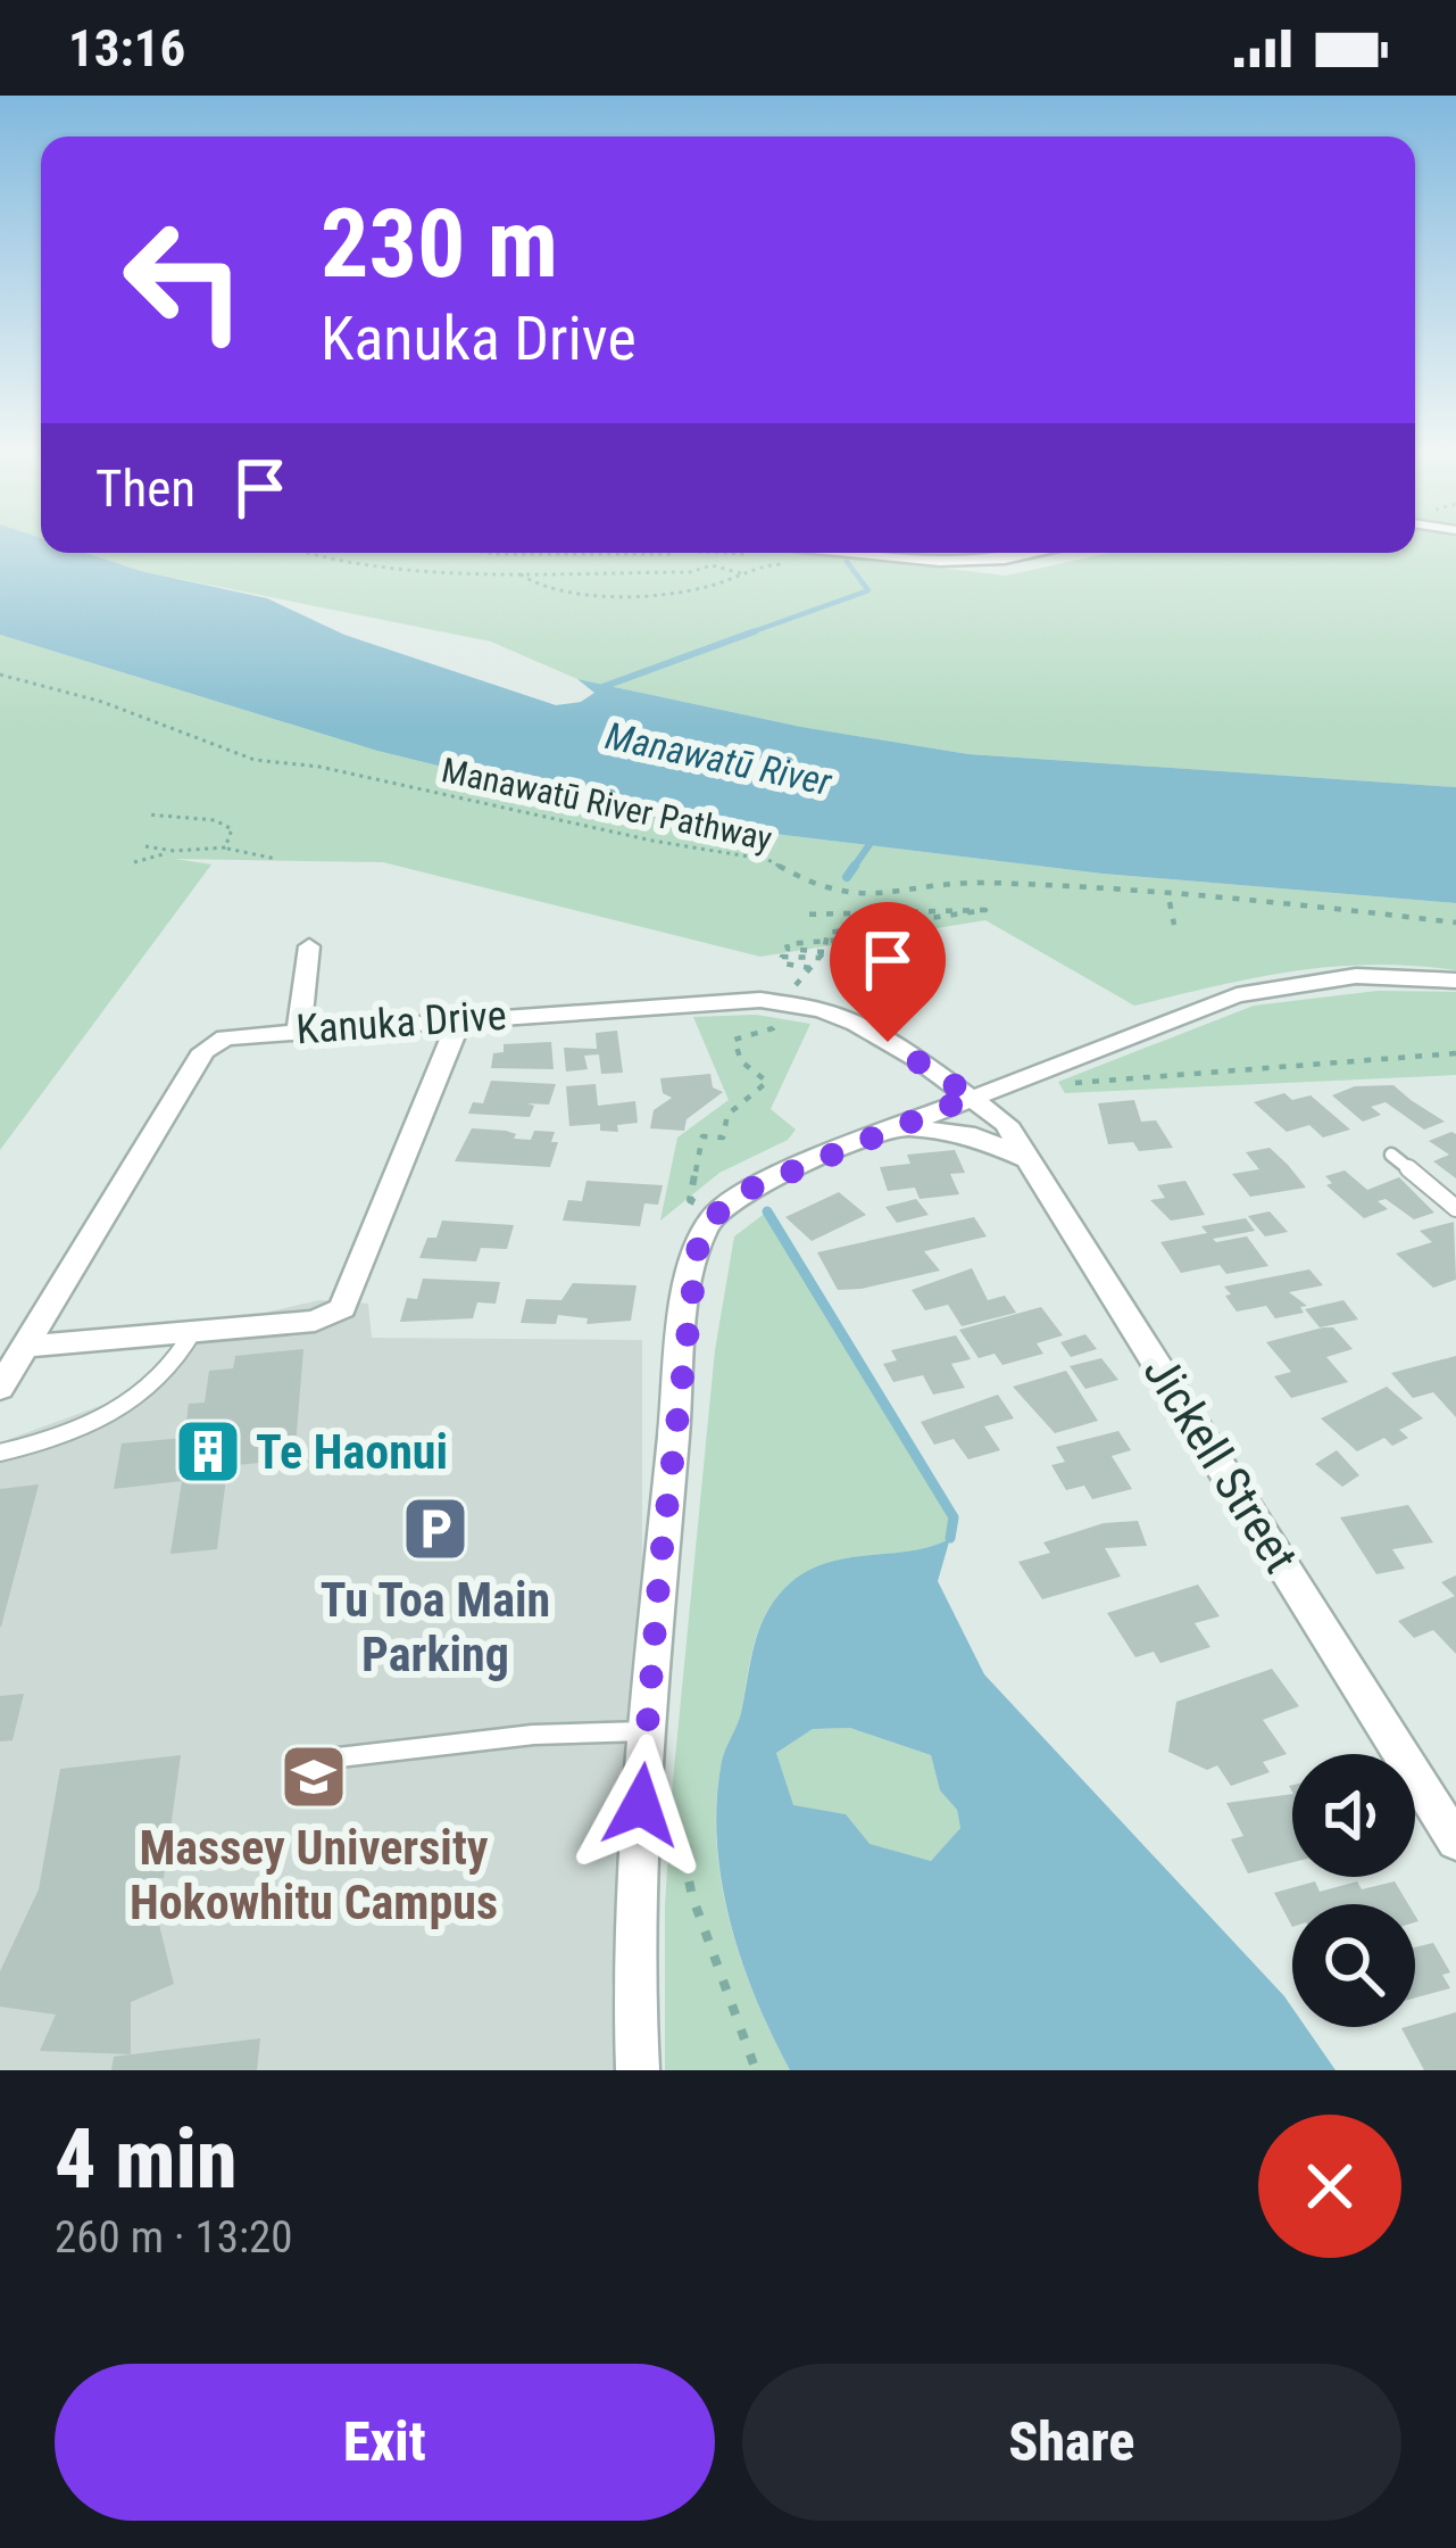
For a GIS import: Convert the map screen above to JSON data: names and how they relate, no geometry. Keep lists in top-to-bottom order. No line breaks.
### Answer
{"streets":{"street":["Kanuka Drive","Jickell Street"],"path":["Manawatū River Pathway"]},"crossings":[["Kanuka Drive","Jickell Street"]],"water":["Manawatū River"],"places":{"building":["Te Haonui"],"parking":["Tu Toa Main Parking"],"school or university":["Massey University Hokowhitu Campus"]},"page":{"status":"13:16","turn":["230 m","Kanuka Drive"],"then":"Then","heading":["4 min","260 m · 13:20"],"buttons":["Exit","Share"]}}
